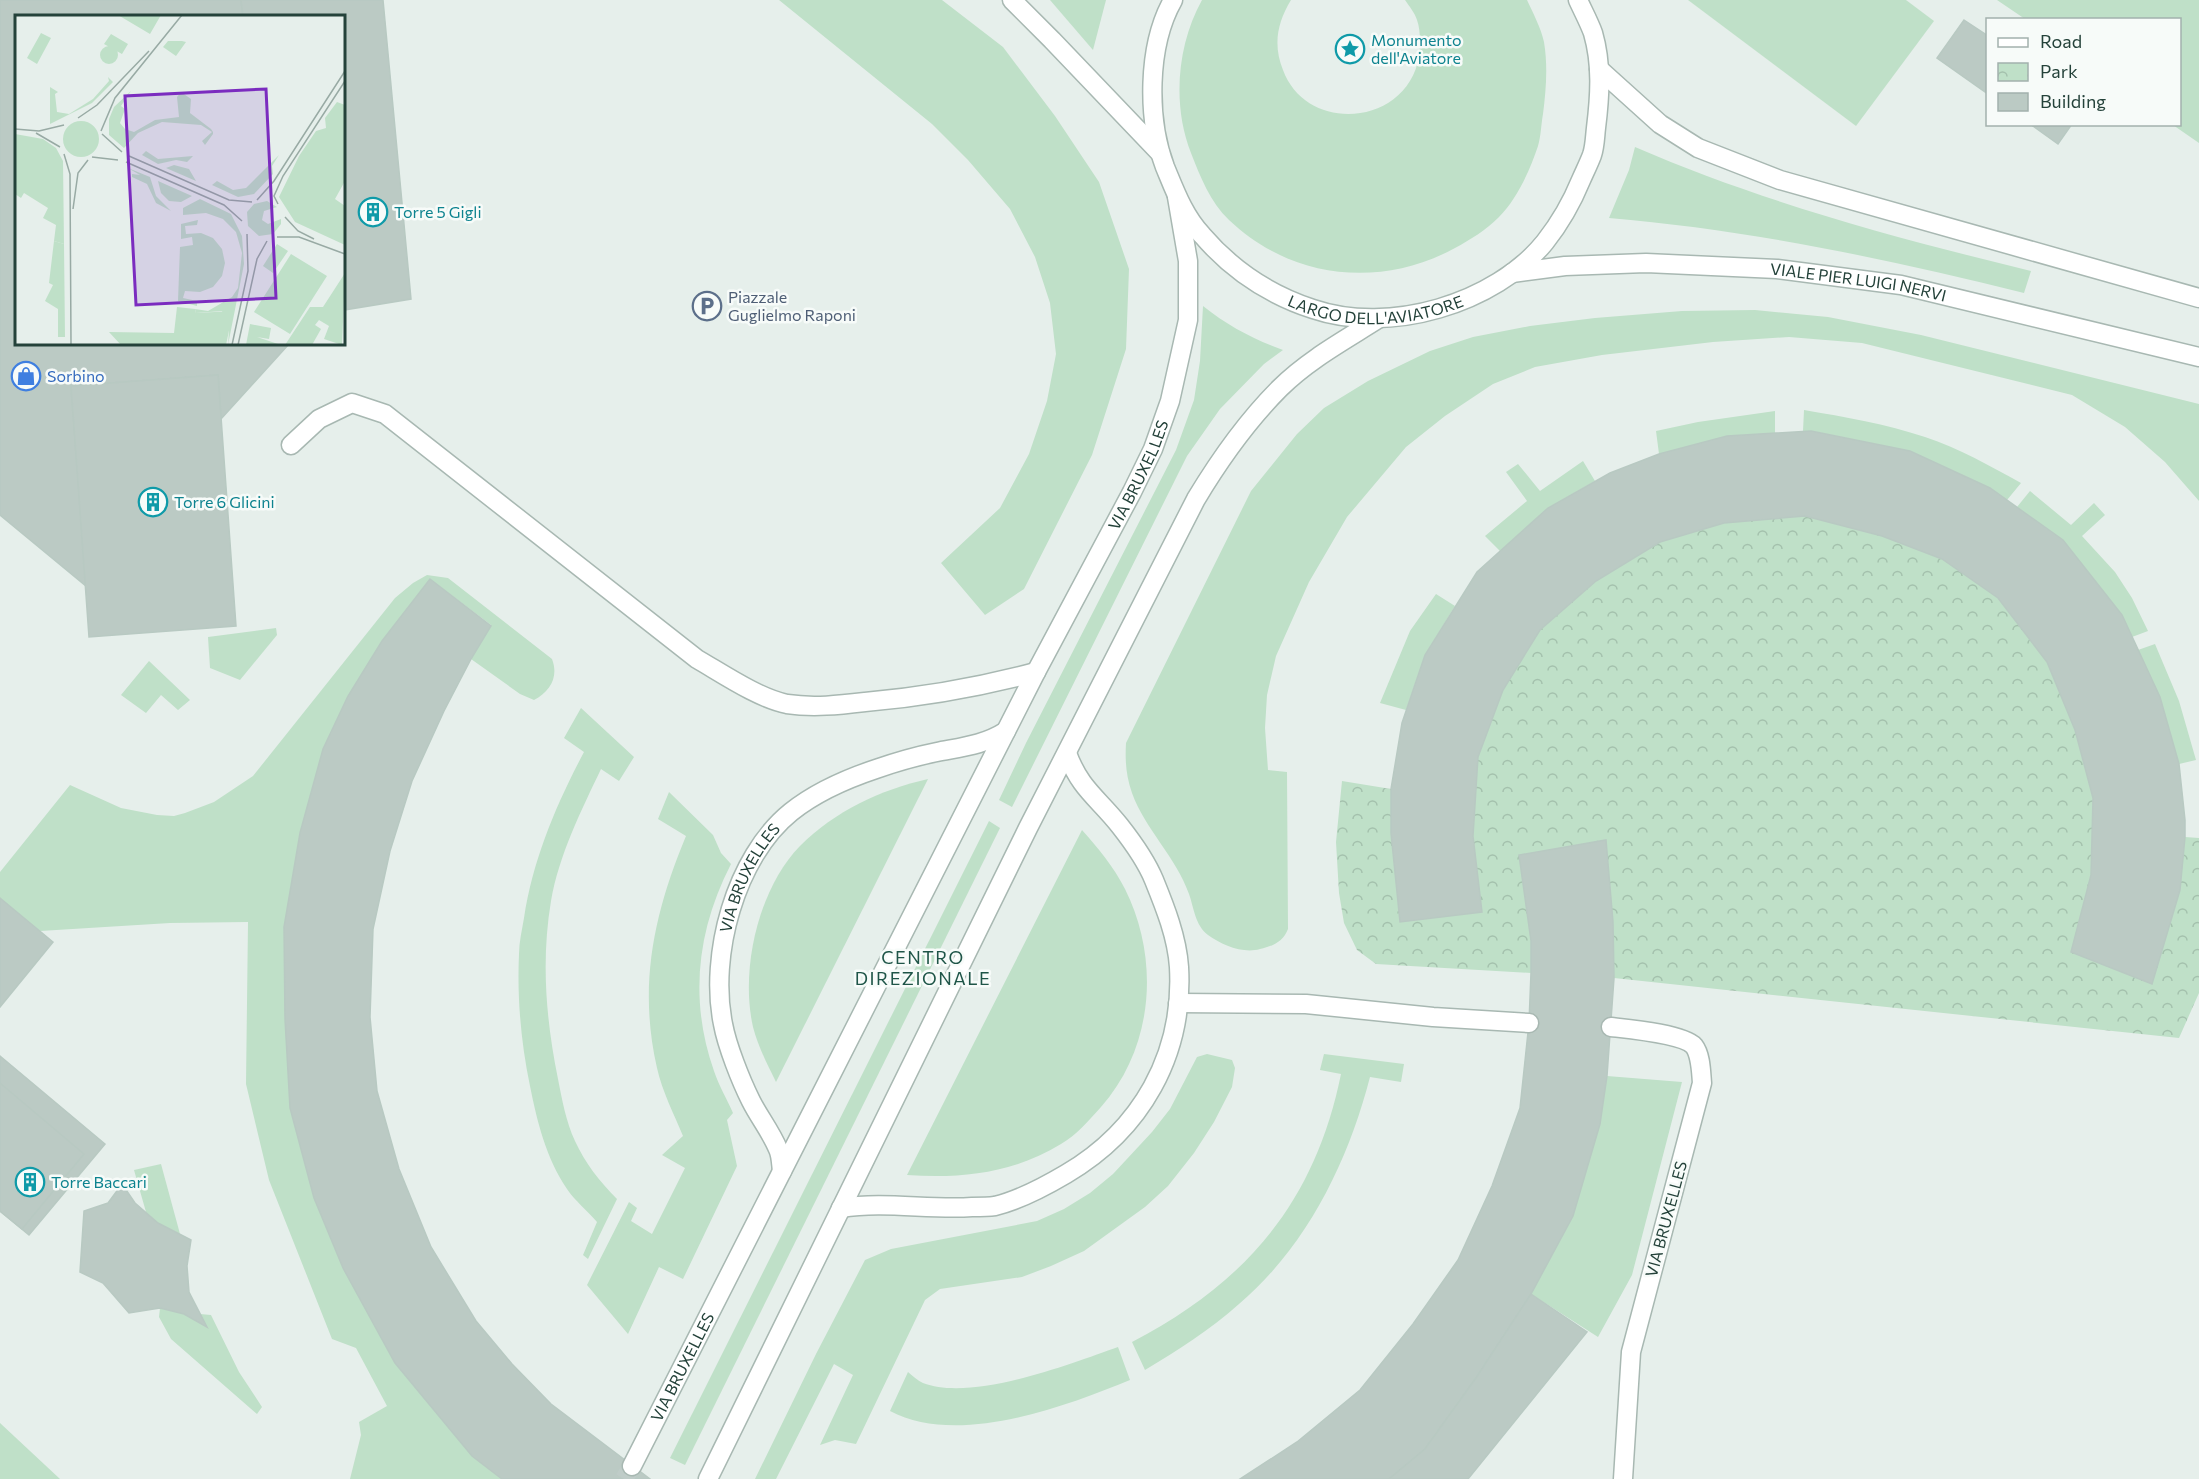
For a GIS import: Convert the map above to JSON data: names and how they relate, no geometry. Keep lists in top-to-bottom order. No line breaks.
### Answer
{"streets":{"street":["VIALE PIER LUIGI NERVI","LARGO DELL'AVIATORE","VIA BRUXELLES"]},"crossings":[["VIALE PIER LUIGI NERVI","LARGO DELL'AVIATORE"],["LARGO DELL'AVIATORE","VIA BRUXELLES"]],"districts":["CENTRO DIREZIONALE"],"places":{"place":["Monumento dell'Aviatore"],"building":["Torre 5 Gigli","Torre 6 Glicini","Torre Baccari"],"parking":["Piazzale Guglielmo Raponi"],"shop":["Sorbino"]},"legend":["Road","Park","Building"]}
